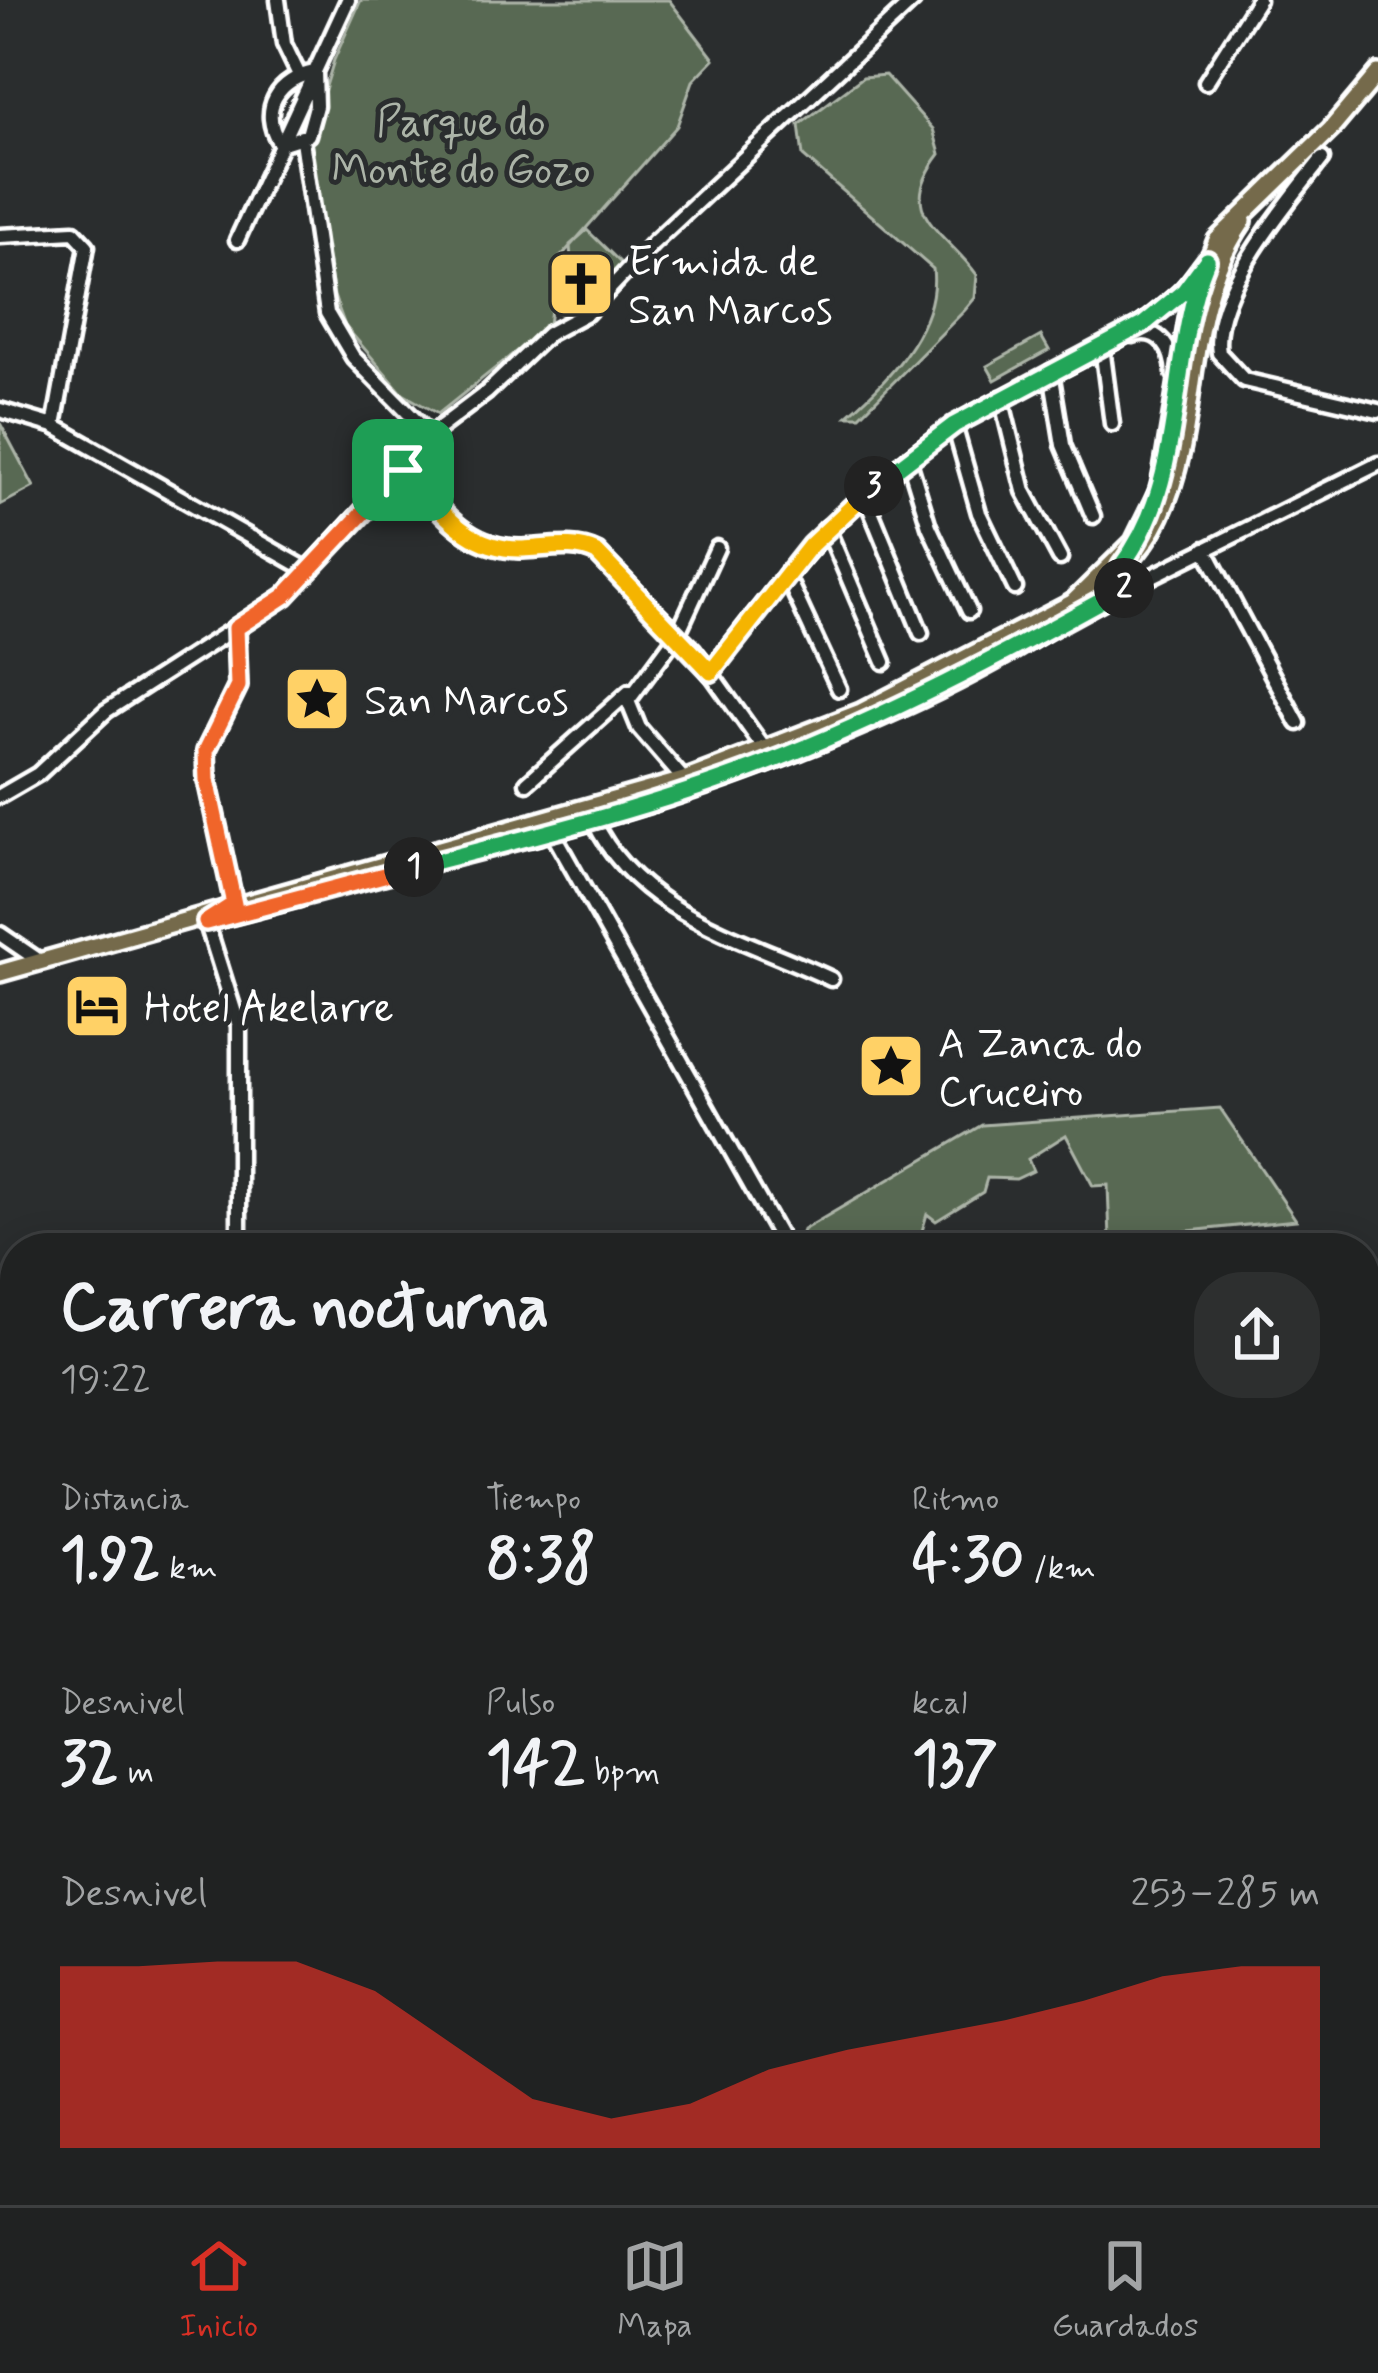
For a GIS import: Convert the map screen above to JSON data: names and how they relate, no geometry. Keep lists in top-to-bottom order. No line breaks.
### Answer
{"parks":["Parque do Monte do Gozo"],"places":{"church":["Ermida de San Marcos"],"place":["San Marcos","A Zanca do Cruceiro"],"hotel":["Hotel Akelarre"]},"page":{"pins":["3","2","1"],"heading":["Carrera nocturna","19:22"],"stats":[["Distancia","1.92 km"],["Tiempo","8:38"],["Ritmo","4:30 /km"],["Desnivel","32 m"],["Pulso","142 bpm"],["kcal","137"]],"chart":["Desnivel","253–285 m"],"tabs":["Inicio","Mapa","Guardados"]}}
